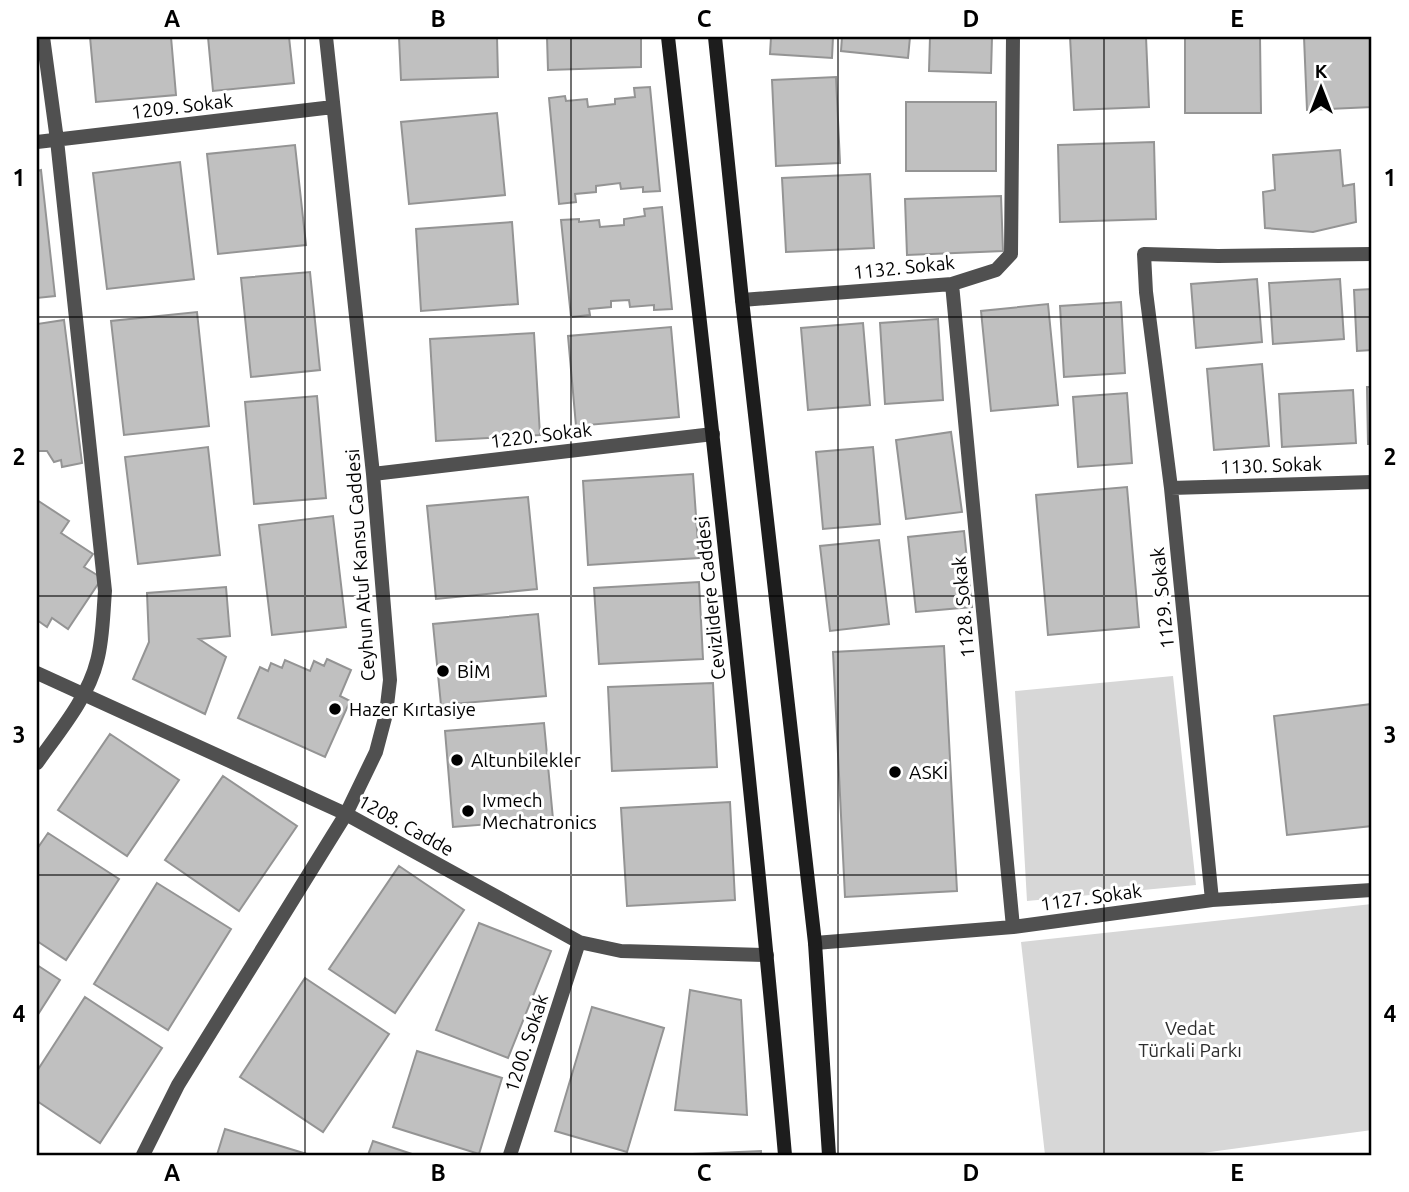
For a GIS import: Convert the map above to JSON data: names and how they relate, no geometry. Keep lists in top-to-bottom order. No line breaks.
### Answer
{"streets":{"main road":["Cevizlidere Caddesi"],"street":["1209. Sokak","1132. Sokak","1220. Sokak","1130. Sokak","Ceyhun Atuf Kansu Caddesi","1129. Sokak","1128. Sokak","1208. Cadde","1127. Sokak","1200. Sokak"]},"crossings":[["1209. Sokak","Ceyhun Atuf Kansu Caddesi"],["1132. Sokak","1128. Sokak"],["1220. Sokak","Ceyhun Atuf Kansu Caddesi"],["1220. Sokak","Cevizlidere Caddesi"],["1130. Sokak","1129. Sokak"],["Ceyhun Atuf Kansu Caddesi","1208. Cadde"],["Cevizlidere Caddesi","1208. Cadde"],["1129. Sokak","1127. Sokak"],["1128. Sokak","1127. Sokak"],["1208. Cadde","1200. Sokak"]],"parks":["Vedat Türkali Parkı"],"places":["BİM","Hazer Kırtasiye","Altunbilekler","ASKİ","Ivmech Mechatronics"],"north":"top","grid":{"columns":["A","B","C","D","E"],"rows":["1","2","3","4"]}}
